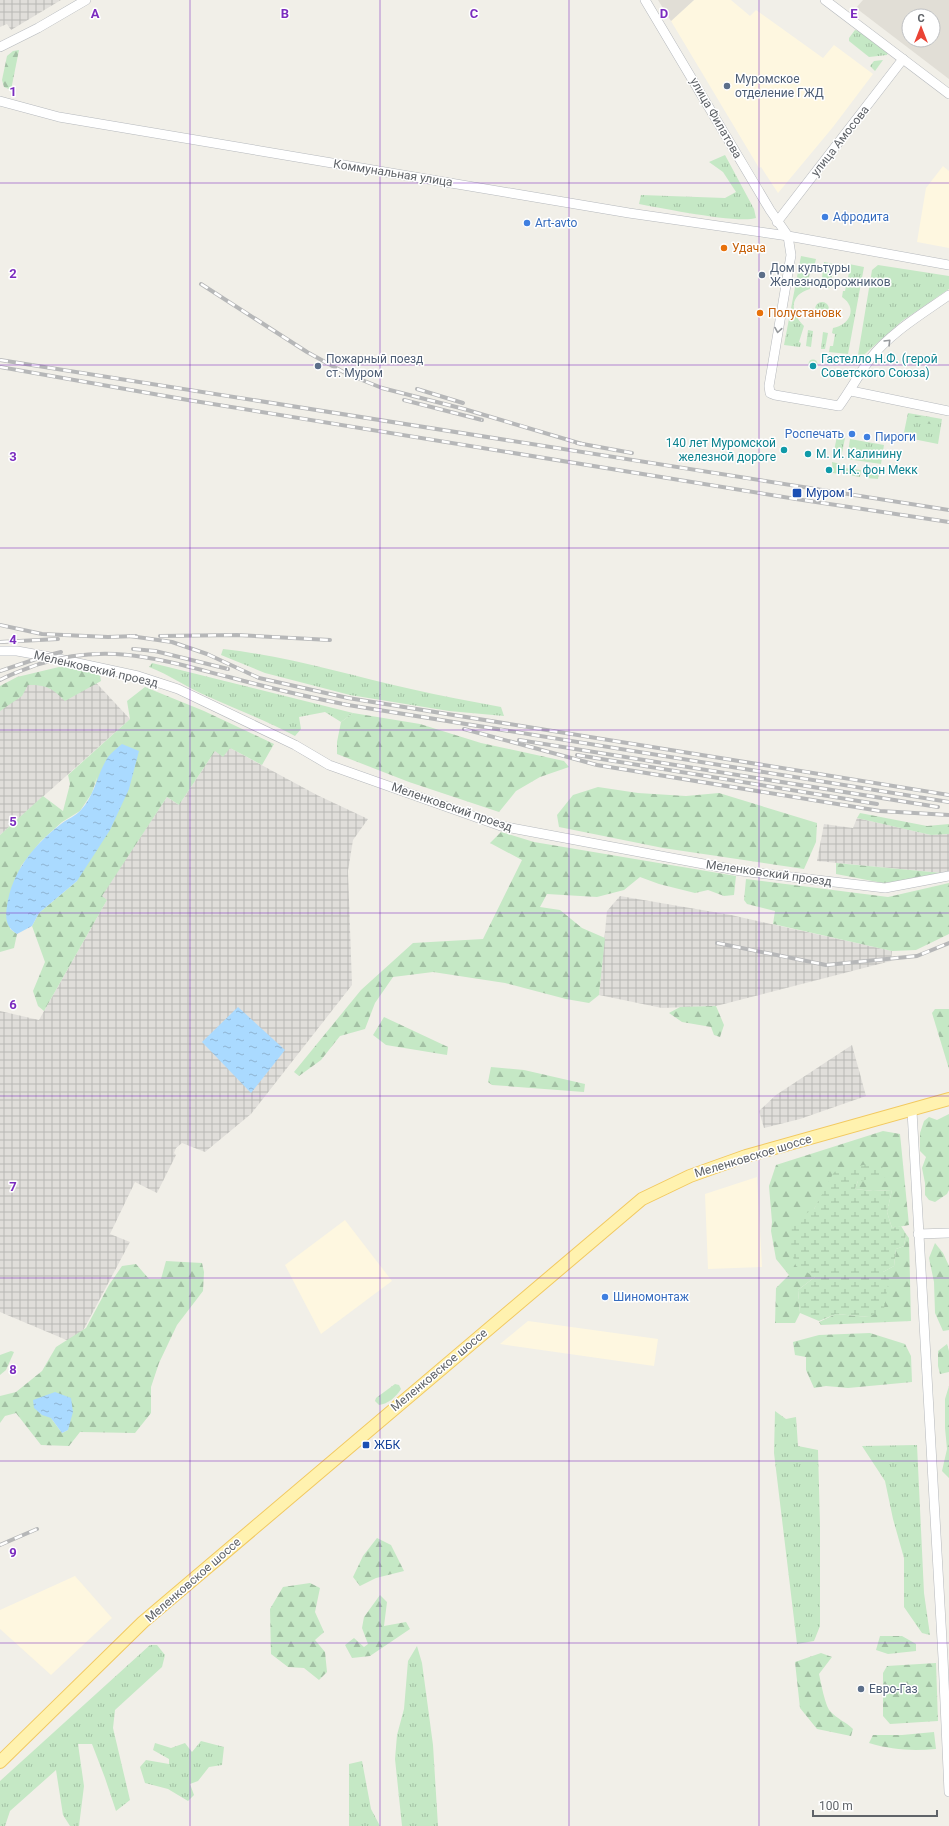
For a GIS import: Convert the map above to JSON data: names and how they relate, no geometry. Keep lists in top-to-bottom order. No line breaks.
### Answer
{"streets":{"main road":["Меленковское шоссе"],"street":["улица Филатова","улица Амосова","Коммунальная улица","Меленковский проезд"]},"crossings":[["улица Филатова","улица Амосова"],["улица Филатова","Коммунальная улица"]],"places":{"other":["Муромское отделение ГЖД","Афродита","Art-avto","Удача","Дом культуры Железнодорожников","Полустановк","Пожарный поезд ст. Муром","Гастелло Н.Ф. (герой Советского Союза)","Роспечать","Пироги","140 лет Муромской железной дороге","М. И. Калинину","Н.К. фон Мекк","Шиномонтаж","Евро-Газ"],"transit":["Муром 1","ЖБК"]},"scale_bar":"100 m","north":"top","grid":{"columns":["A","B","C","D","E"],"rows":["1","2","3","4","5","6","7","8","9"]}}
